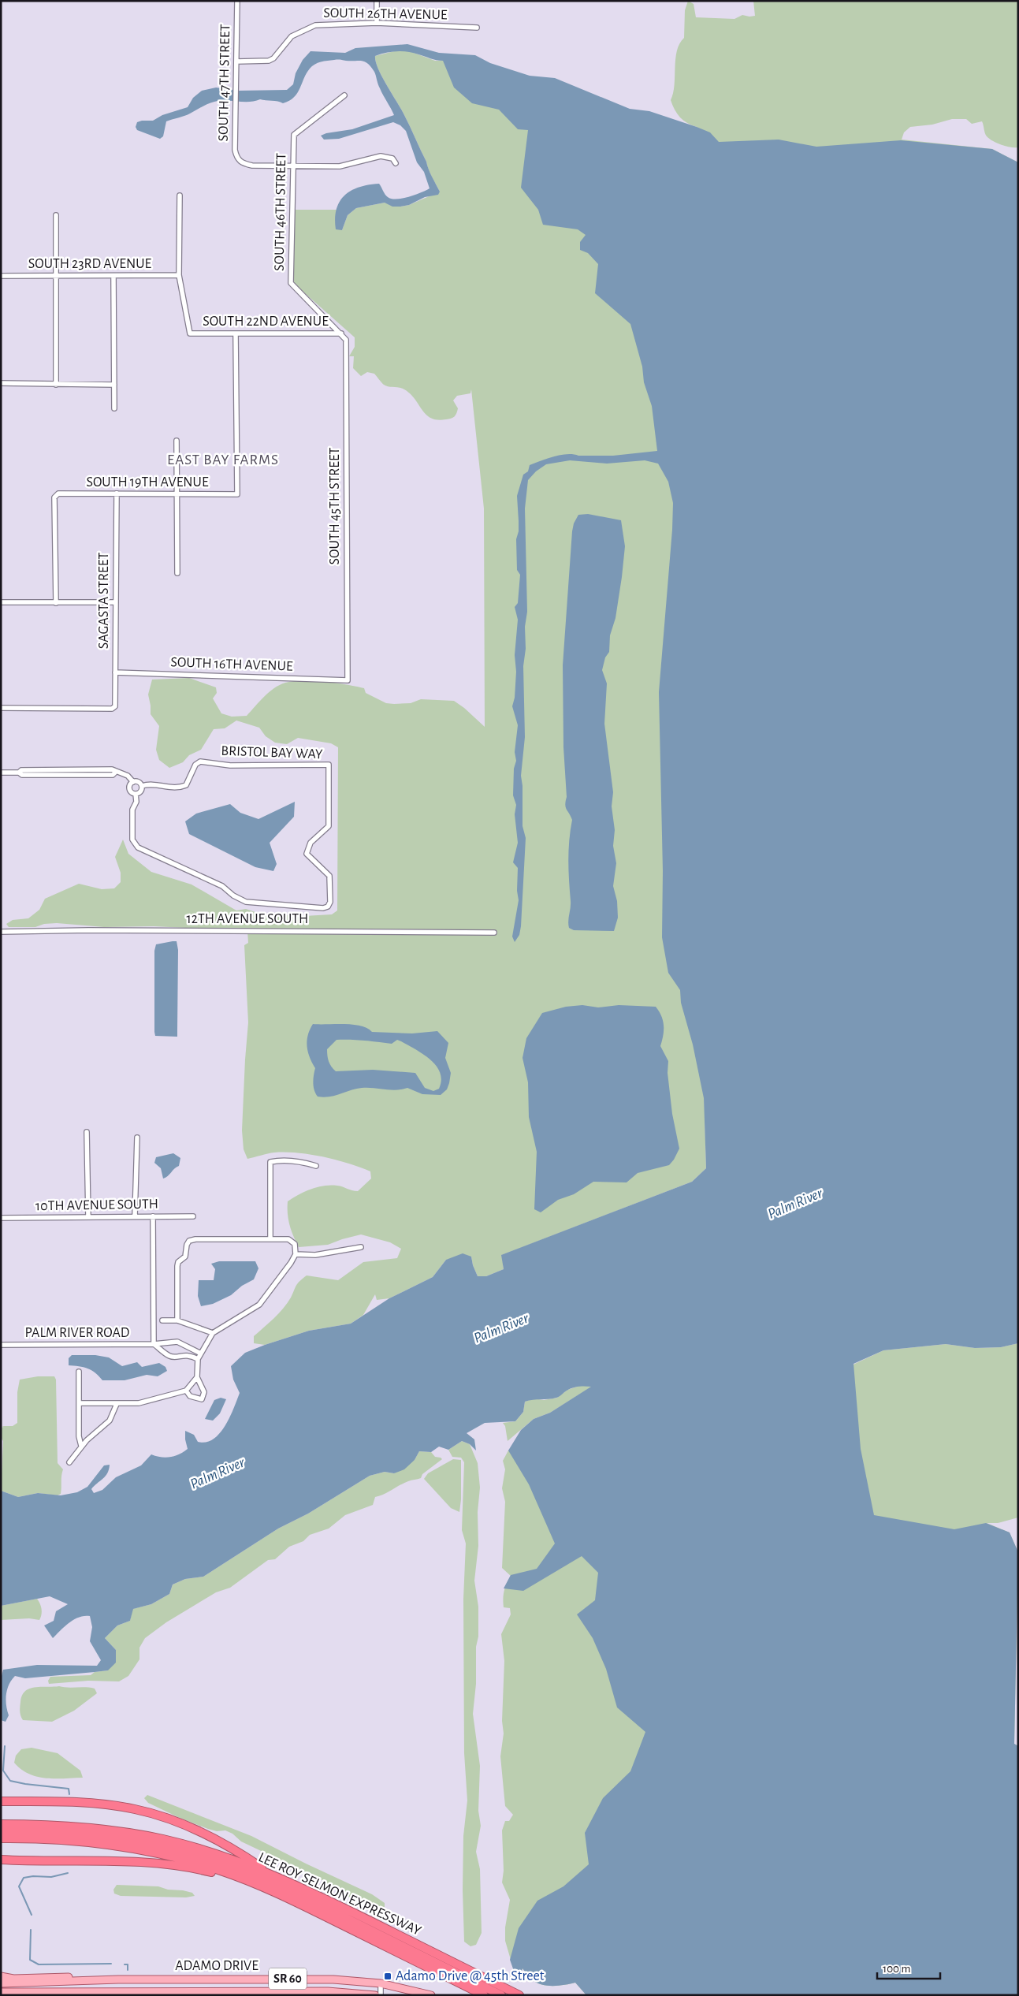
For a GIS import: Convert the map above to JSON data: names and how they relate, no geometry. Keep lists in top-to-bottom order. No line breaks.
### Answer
{"streets":{"highway":["LEE ROY SELMON EXPRESSWAY"],"main road":["ADAMO DRIVE","SR 60"],"street":["SOUTH 26TH AVENUE","SOUTH 47TH STREET","SOUTH 46TH STREET","SOUTH 23RD AVENUE","SOUTH 22ND AVENUE","SOUTH 19TH AVENUE","SOUTH 45TH STREET","SAGASTA STREET","SOUTH 16TH AVENUE","BRISTOL BAY WAY","12TH AVENUE SOUTH","10TH AVENUE SOUTH","PALM RIVER ROAD"]},"crossings":[["SOUTH 26TH AVENUE","SOUTH 47TH STREET"],["SOUTH 47TH STREET","SOUTH 46TH STREET"],["SOUTH 46TH STREET","SOUTH 22ND AVENUE"],["SOUTH 46TH STREET","SOUTH 45TH STREET"],["SOUTH 23RD AVENUE","SOUTH 22ND AVENUE"],["SOUTH 22ND AVENUE","SOUTH 19TH AVENUE"],["SOUTH 22ND AVENUE","SOUTH 45TH STREET"],["SOUTH 19TH AVENUE","SAGASTA STREET"],["SOUTH 45TH STREET","SOUTH 16TH AVENUE"],["SAGASTA STREET","SOUTH 16TH AVENUE"]],"districts":["EAST BAY FARMS"],"water":["Palm River"],"places":{"transit":["Adamo Drive @ 45th Street"]},"scale_bar":"100 m"}
